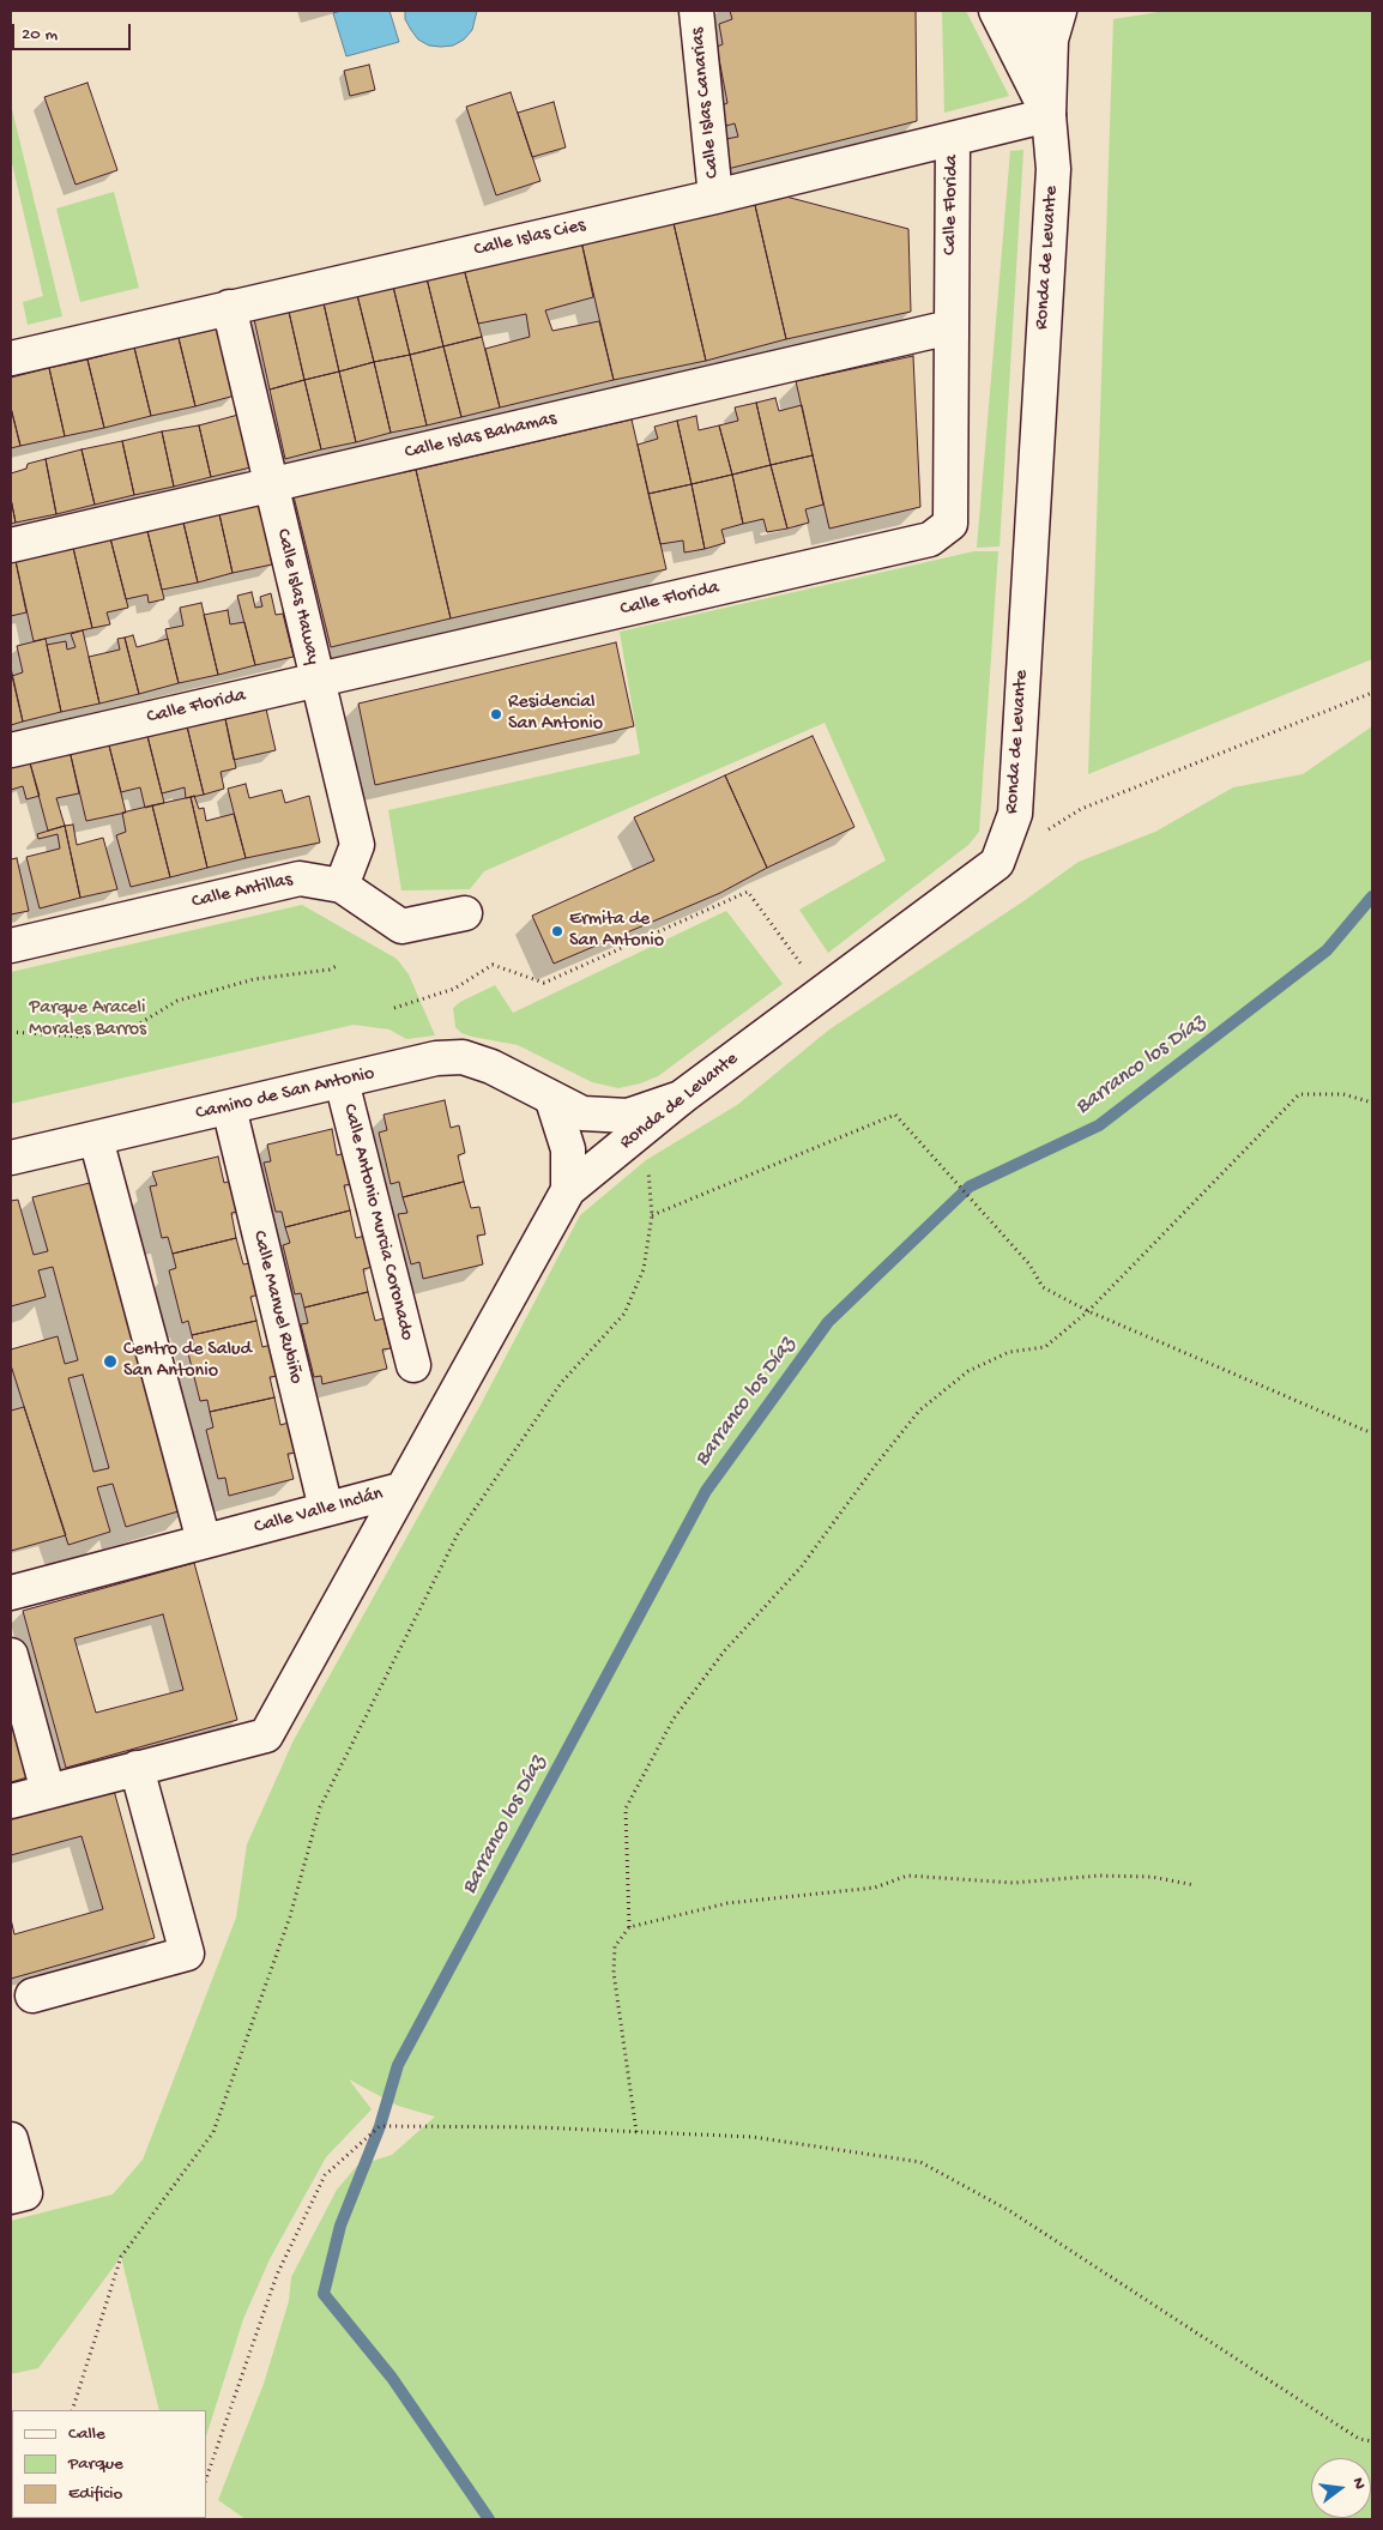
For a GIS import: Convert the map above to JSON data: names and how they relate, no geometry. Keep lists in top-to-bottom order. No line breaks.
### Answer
{"streets":{"street":["Calle Islas Canarias","Calle Florida","Calle Islas Cies","Ronda de Levante","Calle Islas Bahamas","Calle Islas Haway","Calle Antillas","Camino de San Antonio","Calle Antonio Murcia Coronado","Calle Manuel Rubiño","Calle Valle Inclán"]},"crossings":[["Calle Islas Canarias","Calle Islas Cies"],["Calle Florida","Calle Islas Cies"],["Calle Florida","Calle Islas Bahamas"],["Calle Florida","Calle Islas Haway"],["Calle Islas Cies","Ronda de Levante"],["Calle Islas Cies","Calle Islas Haway"],["Ronda de Levante","Camino de San Antonio"],["Ronda de Levante","Calle Valle Inclán"],["Calle Islas Bahamas","Calle Islas Haway"],["Calle Islas Haway","Calle Antillas"],["Camino de San Antonio","Calle Antonio Murcia Coronado"],["Camino de San Antonio","Calle Manuel Rubiño"],["Calle Manuel Rubiño","Calle Valle Inclán"]],"water":["Barranco los Díaz"],"parks":["Parque Araceli Morales Barros"],"places":["Residencial San Antonio","Ermita de San Antonio","Centro de Salud San Antonio"],"legend":["Calle","Parque","Edificio"],"scale_bar":"20 m","north":"right"}
